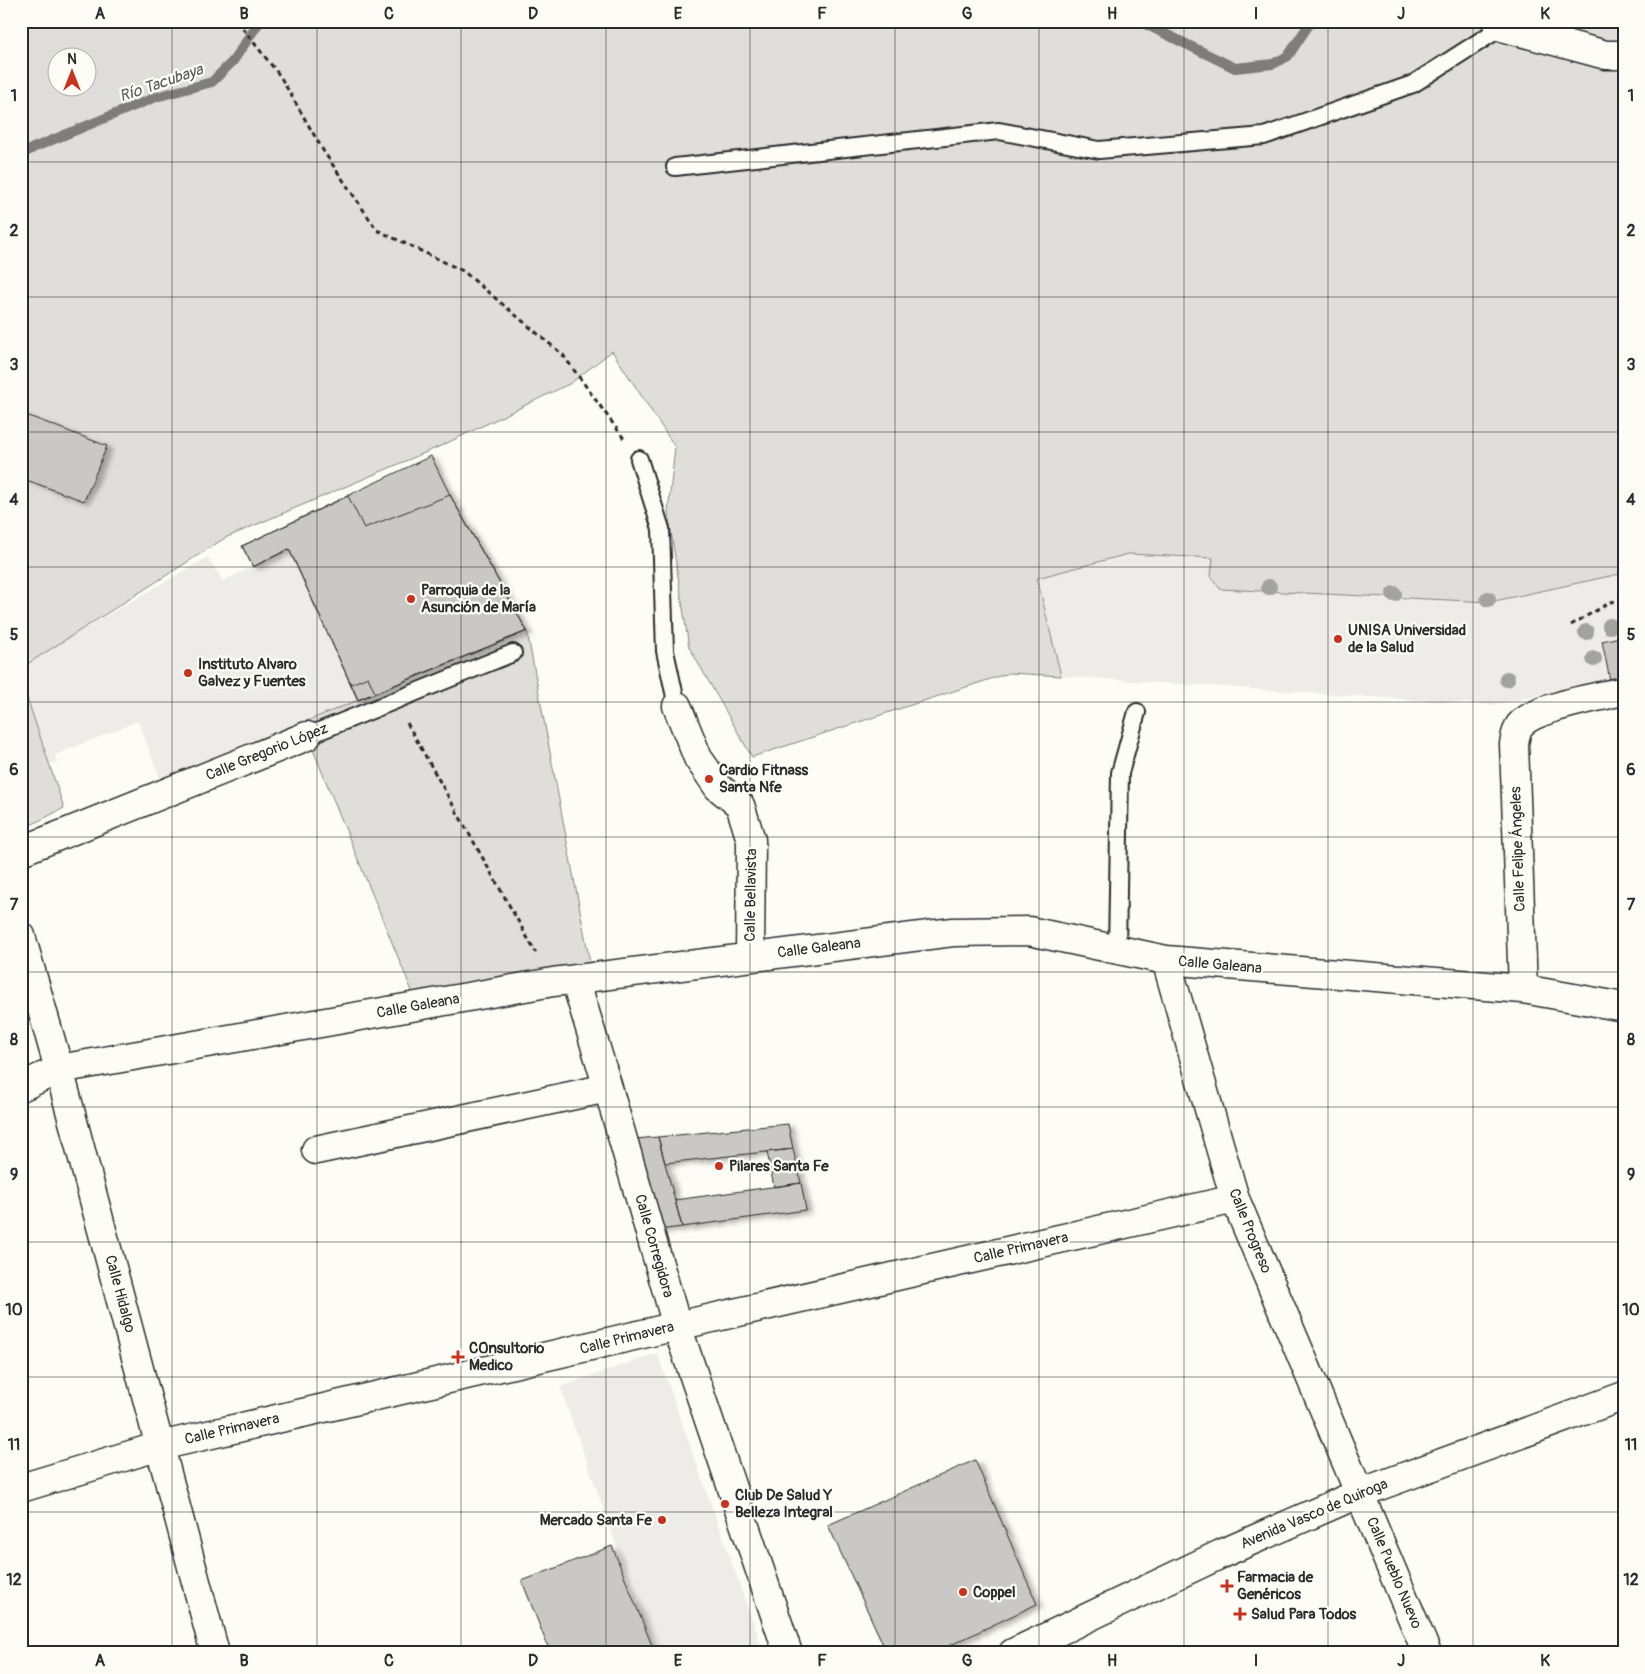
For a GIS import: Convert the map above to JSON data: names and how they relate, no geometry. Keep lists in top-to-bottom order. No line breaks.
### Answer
{"streets":{"street":["Calle Gregorio López","Calle Felipe Ángeles","Calle Bellavista","Calle Galeana","Calle Progreso","Calle Corregidora","Calle Primavera","Calle Hidalgo","Avenida Vasco de Quiroga","Calle Pueblo Nuevo"]},"crossings":[["Calle Felipe Ángeles","Calle Galeana"],["Calle Bellavista","Calle Galeana"],["Calle Galeana","Calle Progreso"],["Calle Galeana","Calle Corregidora"],["Calle Galeana","Calle Hidalgo"],["Calle Progreso","Calle Primavera"],["Calle Progreso","Avenida Vasco de Quiroga"],["Calle Progreso","Calle Pueblo Nuevo"],["Calle Corregidora","Calle Primavera"],["Calle Primavera","Calle Hidalgo"],["Avenida Vasco de Quiroga","Calle Pueblo Nuevo"]],"water":["Río Tacubaya"],"places":{"other":["Parroquia de la Asunción de María","UNISA Universidad de la Salud","Instituto Alvaro Galvez y Fuentes","Cardio Fitnass Santa Nfe","Pilares Santa Fe","Club De Salud Y Belleza Integral","Mercado Santa Fe","Coppel"],"health":["C0nsultorio Medico","Farmacia de Genéricos","Salud Para Todos"]},"north":"top","grid":{"columns":["A","B","C","D","E","F","G","H","I","J","K"],"rows":["1","2","3","4","5","6","7","8","9","10","11","12"]}}
